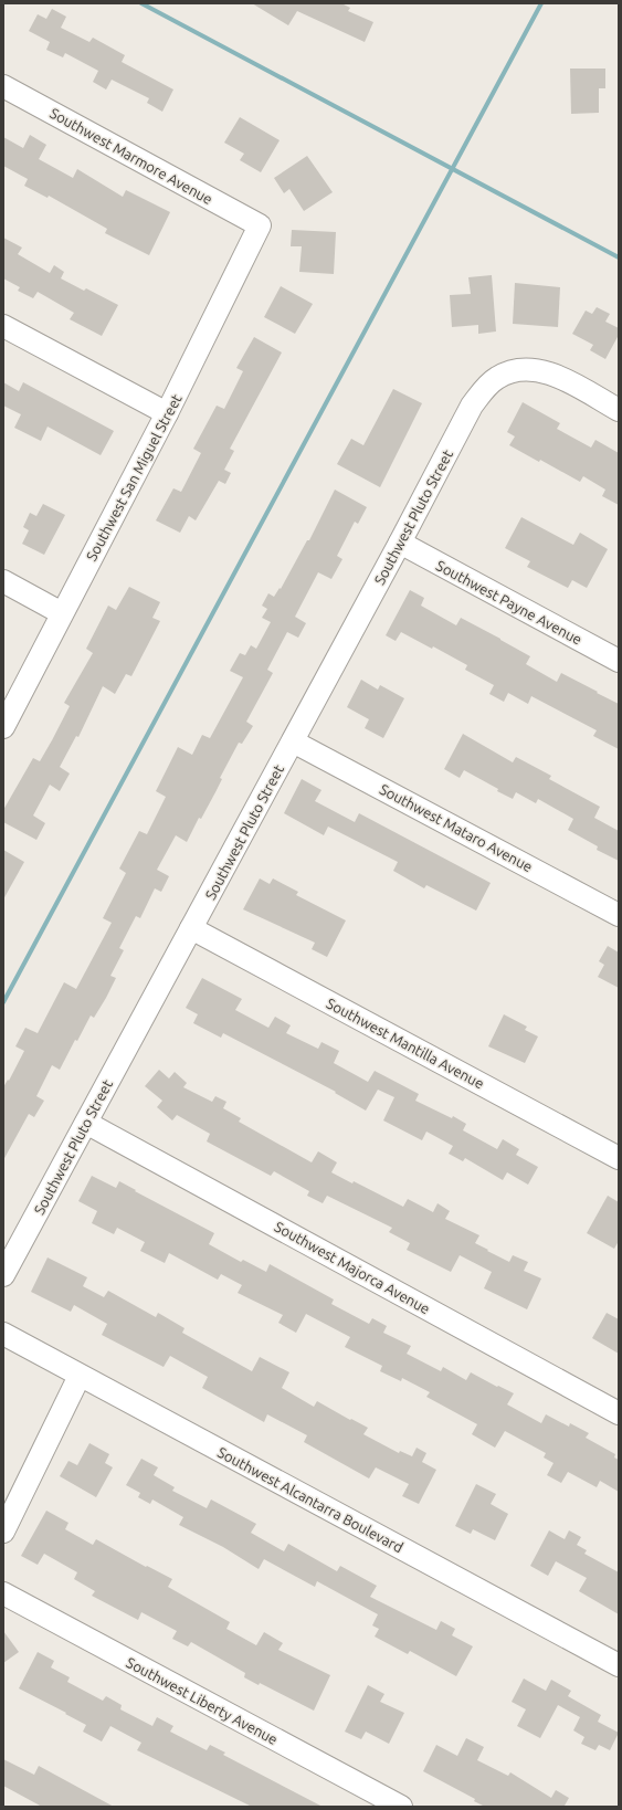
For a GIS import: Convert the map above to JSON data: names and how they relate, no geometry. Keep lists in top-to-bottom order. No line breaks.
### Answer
{"streets":{"street":["Southwest Marmore Avenue","Southwest San Miguel Street","Southwest Pluto Street","Southwest Payne Avenue","Southwest Mataro Avenue","Southwest Mantilla Avenue","Southwest Majorca Avenue","Southwest Alcantarra Boulevard","Southwest Liberty Avenue"]},"crossings":[["Southwest Marmore Avenue","Southwest San Miguel Street"],["Southwest Pluto Street","Southwest Payne Avenue"],["Southwest Pluto Street","Southwest Mataro Avenue"],["Southwest Pluto Street","Southwest Mantilla Avenue"],["Southwest Pluto Street","Southwest Majorca Avenue"]]}
